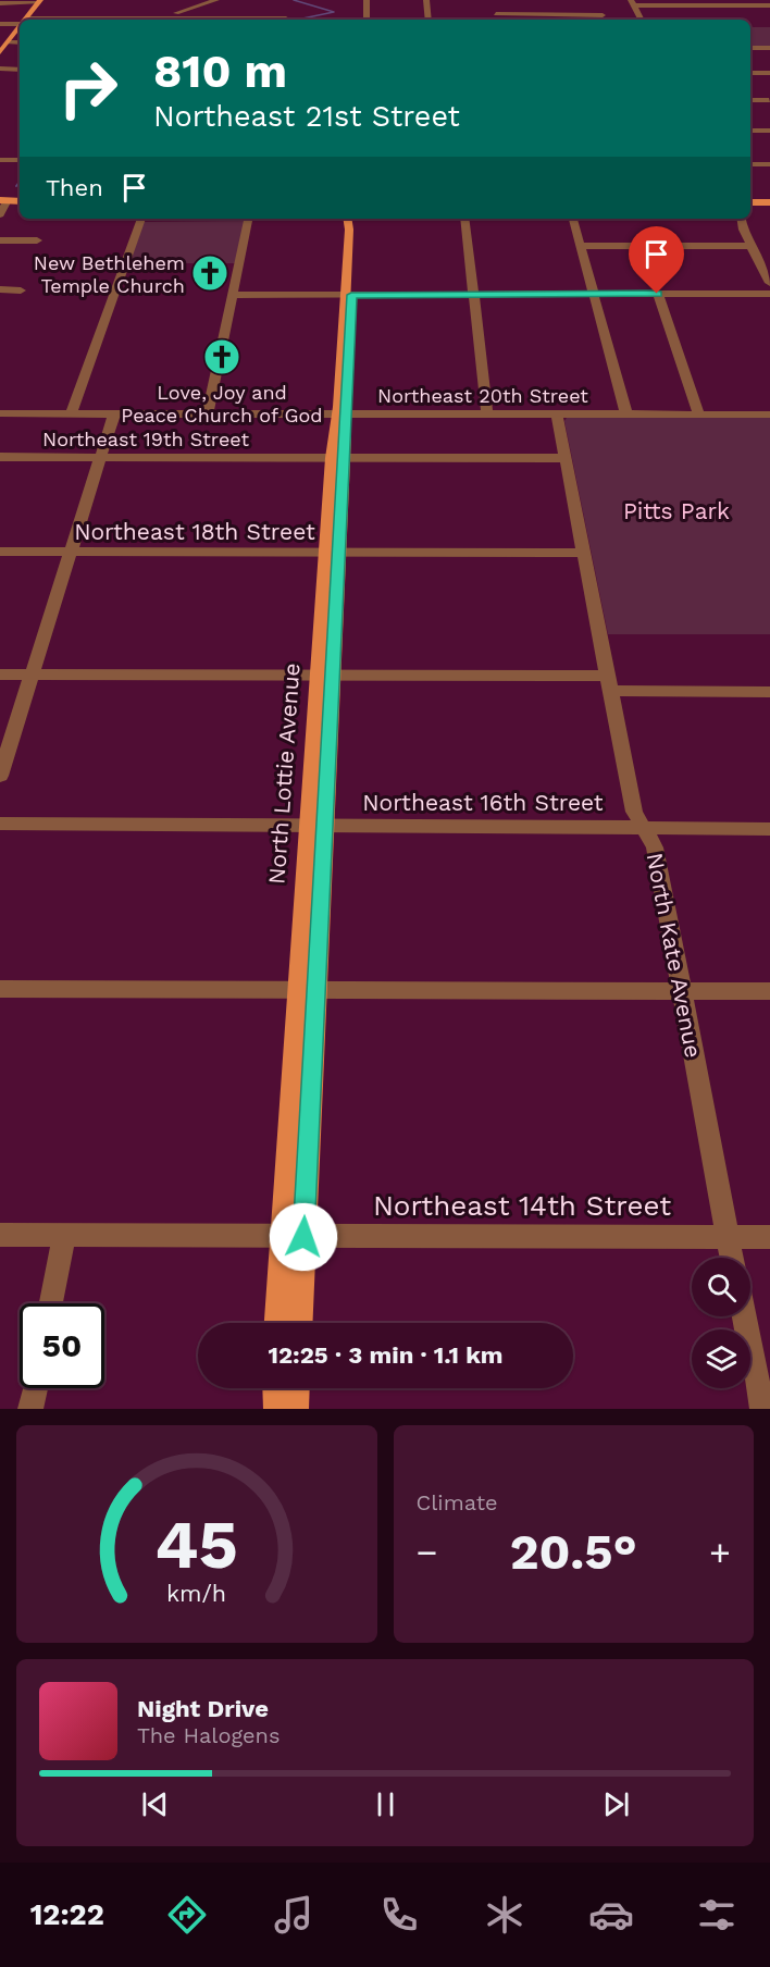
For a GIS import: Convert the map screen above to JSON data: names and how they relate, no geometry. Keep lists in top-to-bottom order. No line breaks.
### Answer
{"streets":{"main road":["North Lottie Avenue"],"street":["Northeast 20th Street","Northeast 19th Street","Northeast 18th Street","Northeast 16th Street","North Kate Avenue","Northeast 14th Street"]},"crossings":[["Northeast 20th Street","North Lottie Avenue"],["Northeast 20th Street","North Kate Avenue"],["Northeast 19th Street","North Lottie Avenue"],["Northeast 19th Street","North Kate Avenue"],["Northeast 18th Street","North Lottie Avenue"],["Northeast 18th Street","North Kate Avenue"],["North Lottie Avenue","Northeast 16th Street"],["North Lottie Avenue","Northeast 14th Street"],["Northeast 16th Street","North Kate Avenue"],["North Kate Avenue","Northeast 14th Street"]],"parks":["Pitts Park"],"places":{"church":["New Bethlehem Temple Church","Love, Joy and Peace Church of God"]},"page":{"turn":["810 m","Northeast 21st Street"],"then":"Then","limit":"50","trip":"12:25 · 3 min · 1.1 km","tile":"Climate","heat":["−","20.5°","+"],"song":["Night Drive","The Halogens"],"tabs":"12:22","gauge":["45","km/h"]}}
